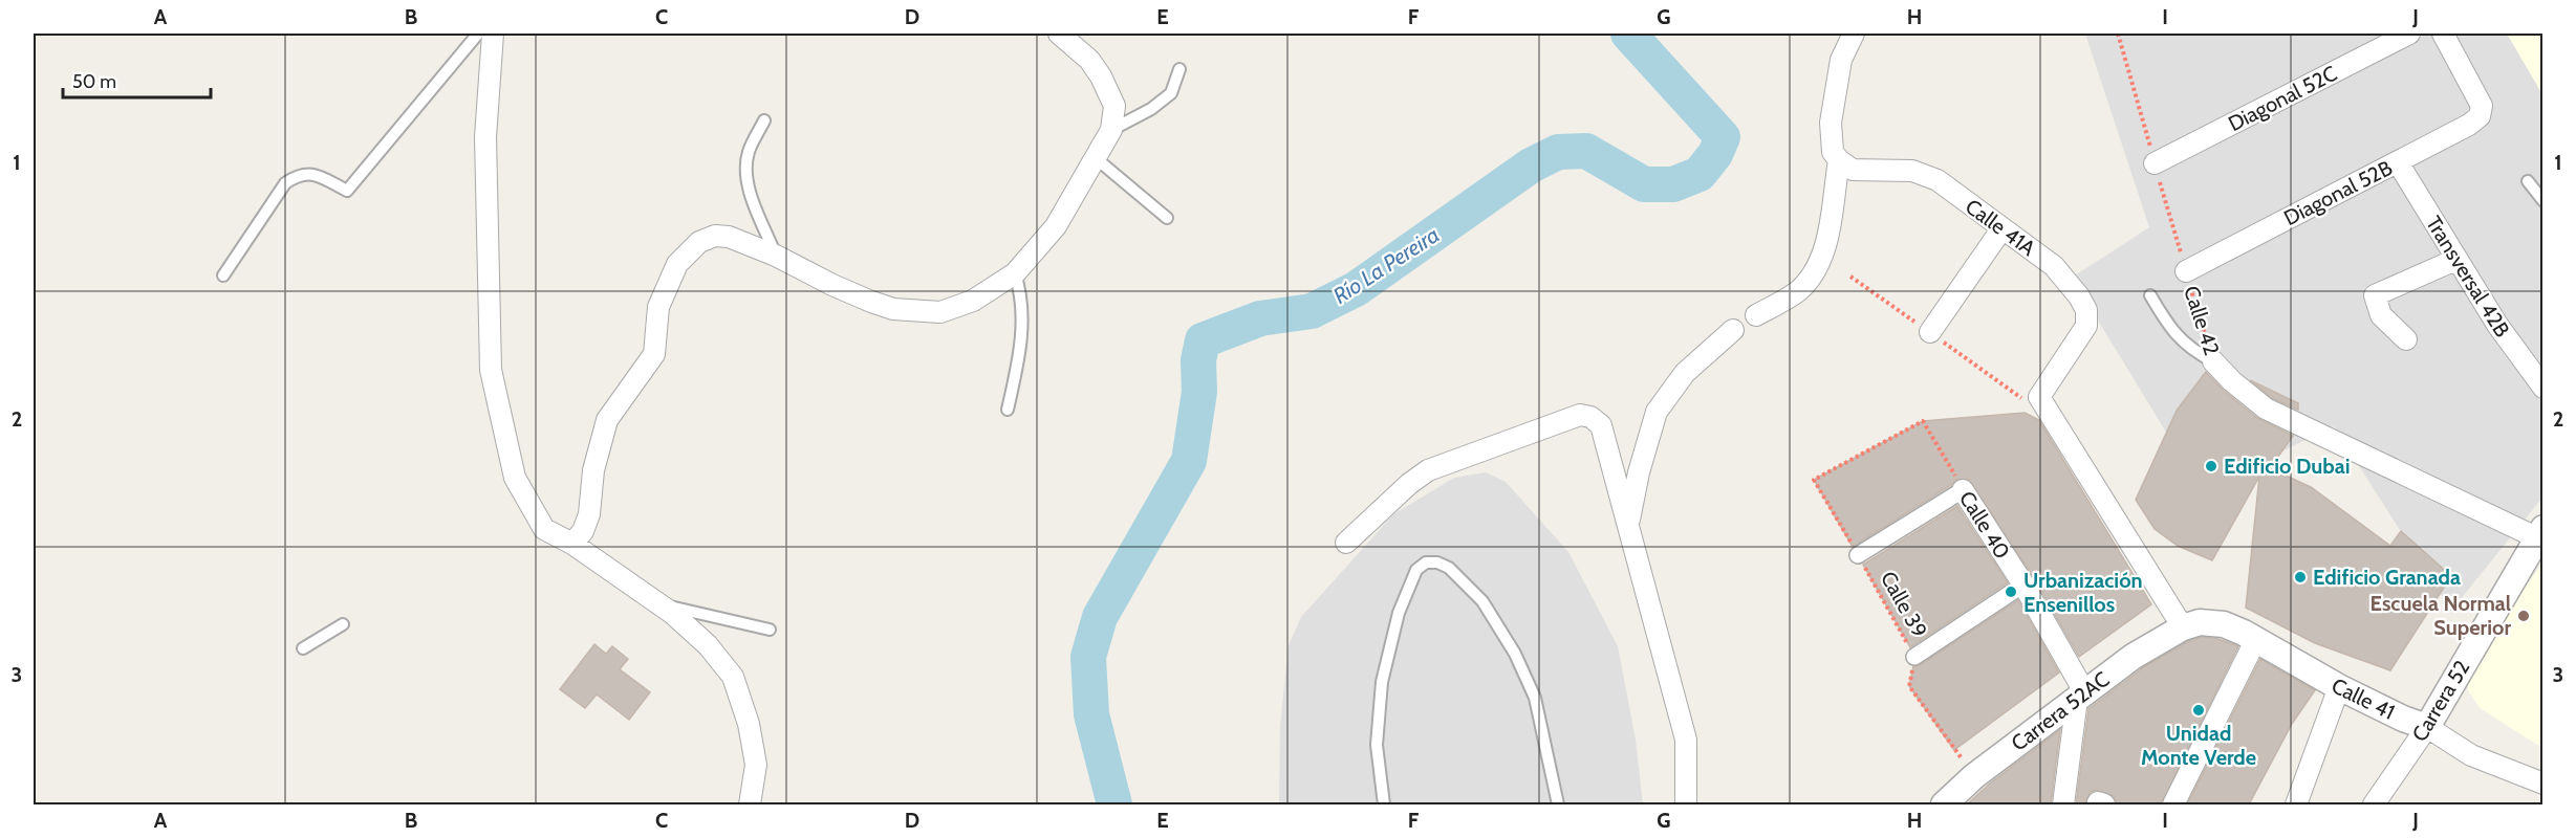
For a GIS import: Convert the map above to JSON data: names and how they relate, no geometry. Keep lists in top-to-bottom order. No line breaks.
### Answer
{"streets":{"street":["Diagonal 52C","Diagonal 52B","Calle 41A","Transversal 42B","Calle 42","Calle 40","Calle 41","Carrera 52","Carrera 52AC"],"path":["Calle 39"]},"crossings":[["Diagonal 52C","Calle 42"],["Diagonal 52B","Transversal 42B"],["Diagonal 52B","Calle 42"],["Calle 41A","Calle 41"],["Calle 41A","Carrera 52AC"],["Calle 42","Carrera 52"],["Calle 40","Calle 39"],["Calle 40","Carrera 52AC"],["Calle 39","Carrera 52AC"],["Calle 41","Carrera 52"],["Calle 41","Carrera 52AC"]],"water":["Río La Pereira"],"places":["Edificio Dubai","Edificio Granada","Urbanización Ensenillos","Escuela Normal Superior","Unidad Monte Verde"],"scale_bar":"50 m","grid":{"columns":["A","B","C","D","E","F","G","H","I","J"],"rows":["1","2","3"]}}
